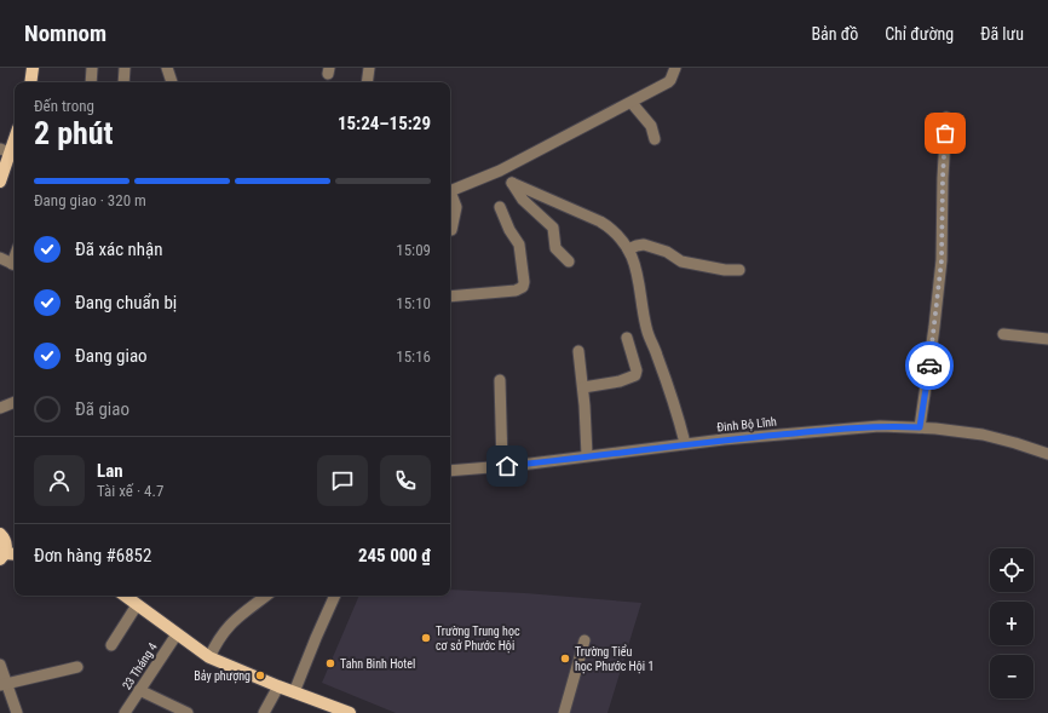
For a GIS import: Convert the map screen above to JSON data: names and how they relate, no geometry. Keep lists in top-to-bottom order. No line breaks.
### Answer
{"streets":{"street":["Đinh Bộ Lĩnh","23 Tháng 4"]},"places":["Trường Trung học cơ sở Phước Hội","Trường Tiểu học Phước Hội 1","Tahn Binh Hotel","Bảy phượng"],"page":{"header":"Nomnom","nav":["Bản đồ","Chỉ đường","Đã lưu"],"heading":["2 phút","Đến trong","15:24–15:29"],"panel":["Lan","Tài xế · 4.7","Đơn hàng #6852","245 000 ₫"],"bar":"Đang giao · 320 m","list":[["Đã xác nhận","15:09"],["Đang chuẩn bị","15:10"],["Đang giao","15:16"],"Đã giao"],"map_buttons":["+","−"]}}
